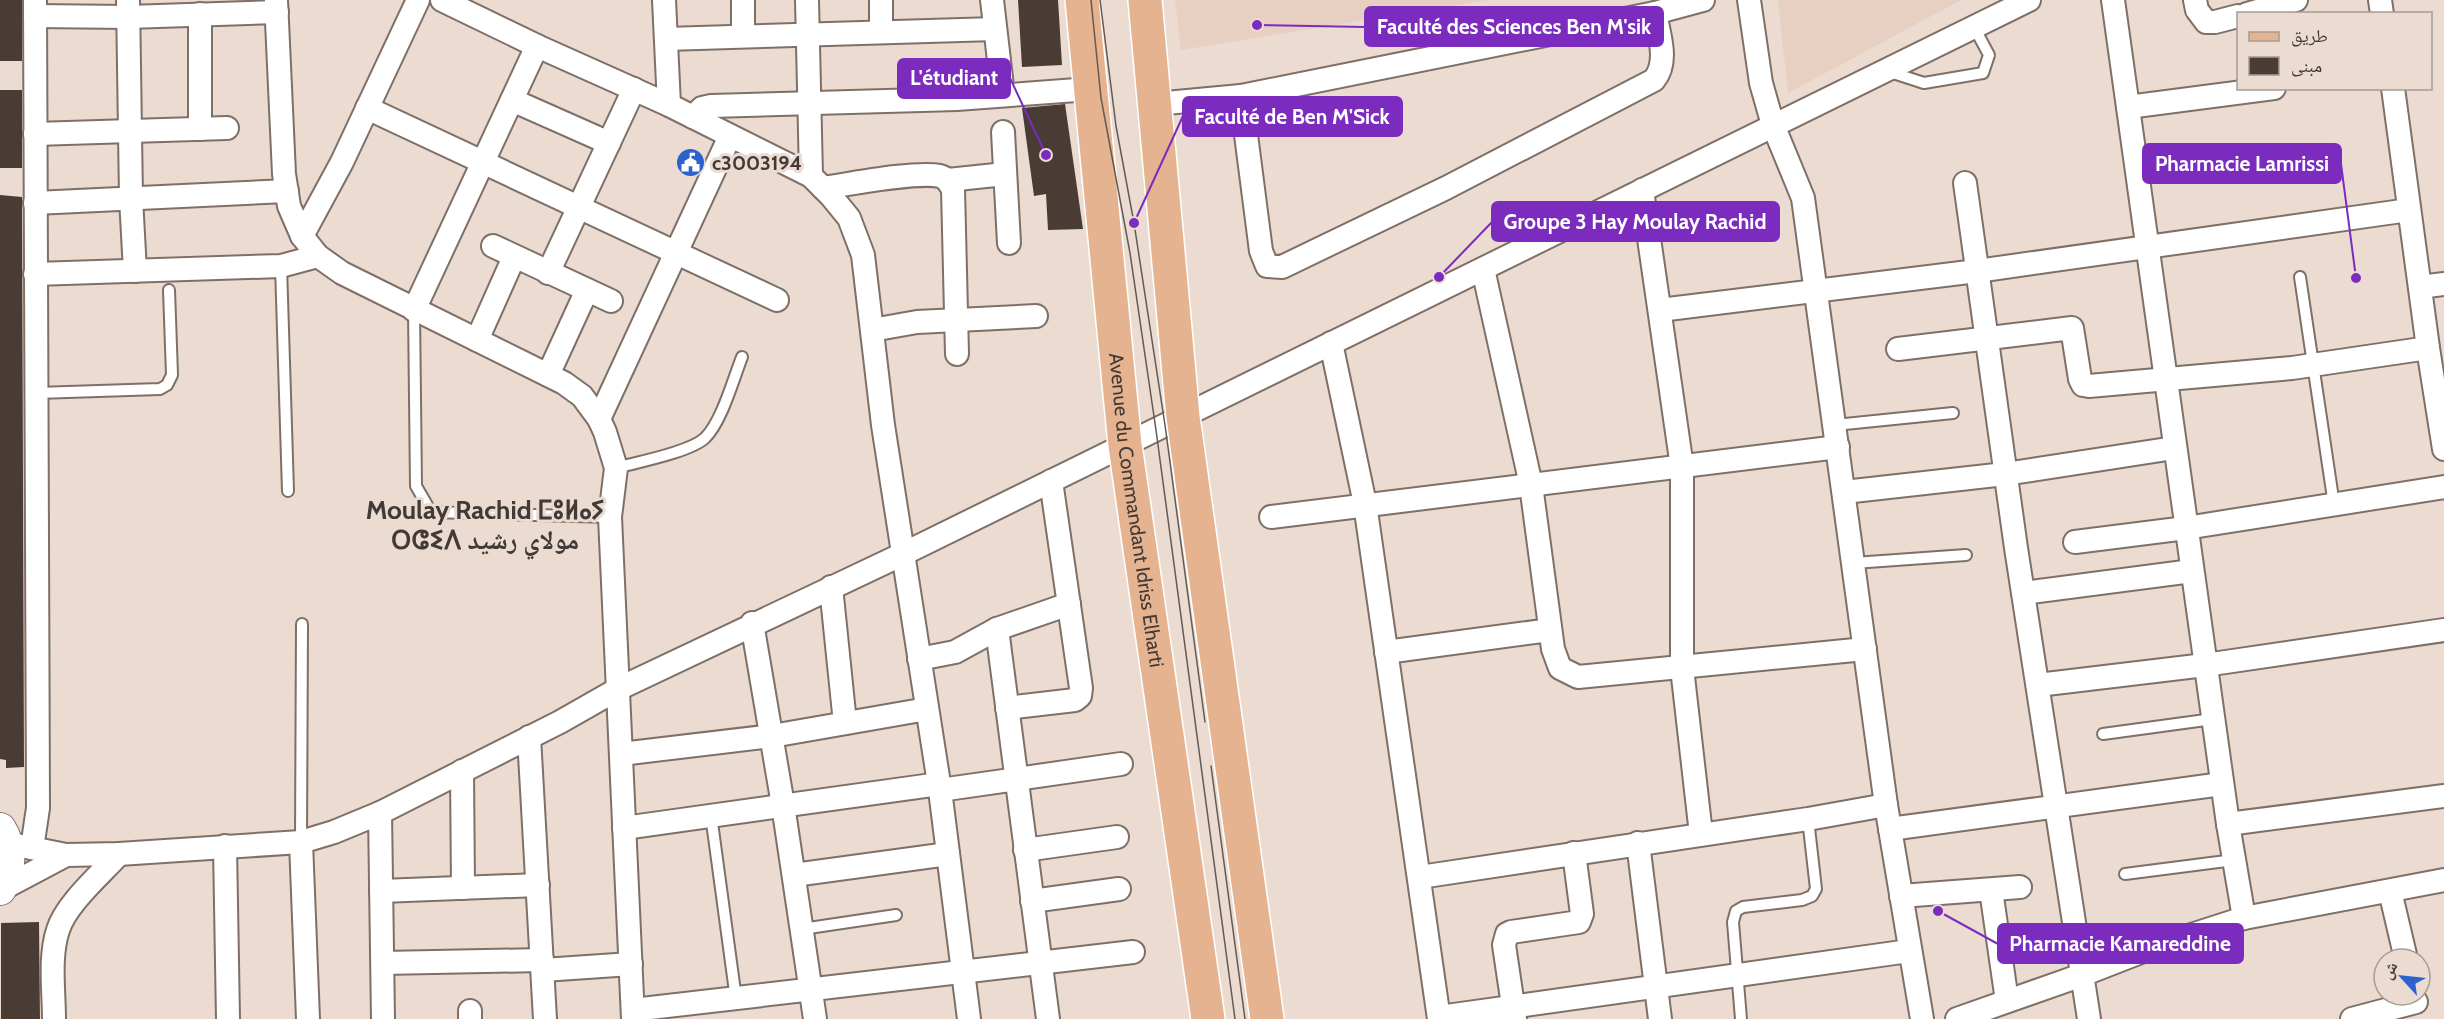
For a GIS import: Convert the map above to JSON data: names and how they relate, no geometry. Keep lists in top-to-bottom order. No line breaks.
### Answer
{"streets":{"main road":["Avenue du Commandant Idriss Elharti"]},"districts":["Moulay Rachid ⵎⵓⵍⴰⵢ ⵔⵛⵉⴷ مولاي رشيد"],"places":{"other":["Faculté des Sciences Ben M'sik","L'étudiant","Faculté de Ben M'Sick","Groupe 3 Hay Moulay Rachid","Pharmacie Lamrissi","Pharmacie Kamareddine"],"public building":["c3003194"]},"legend":["طريق","مبنى"],"north":"top left"}
